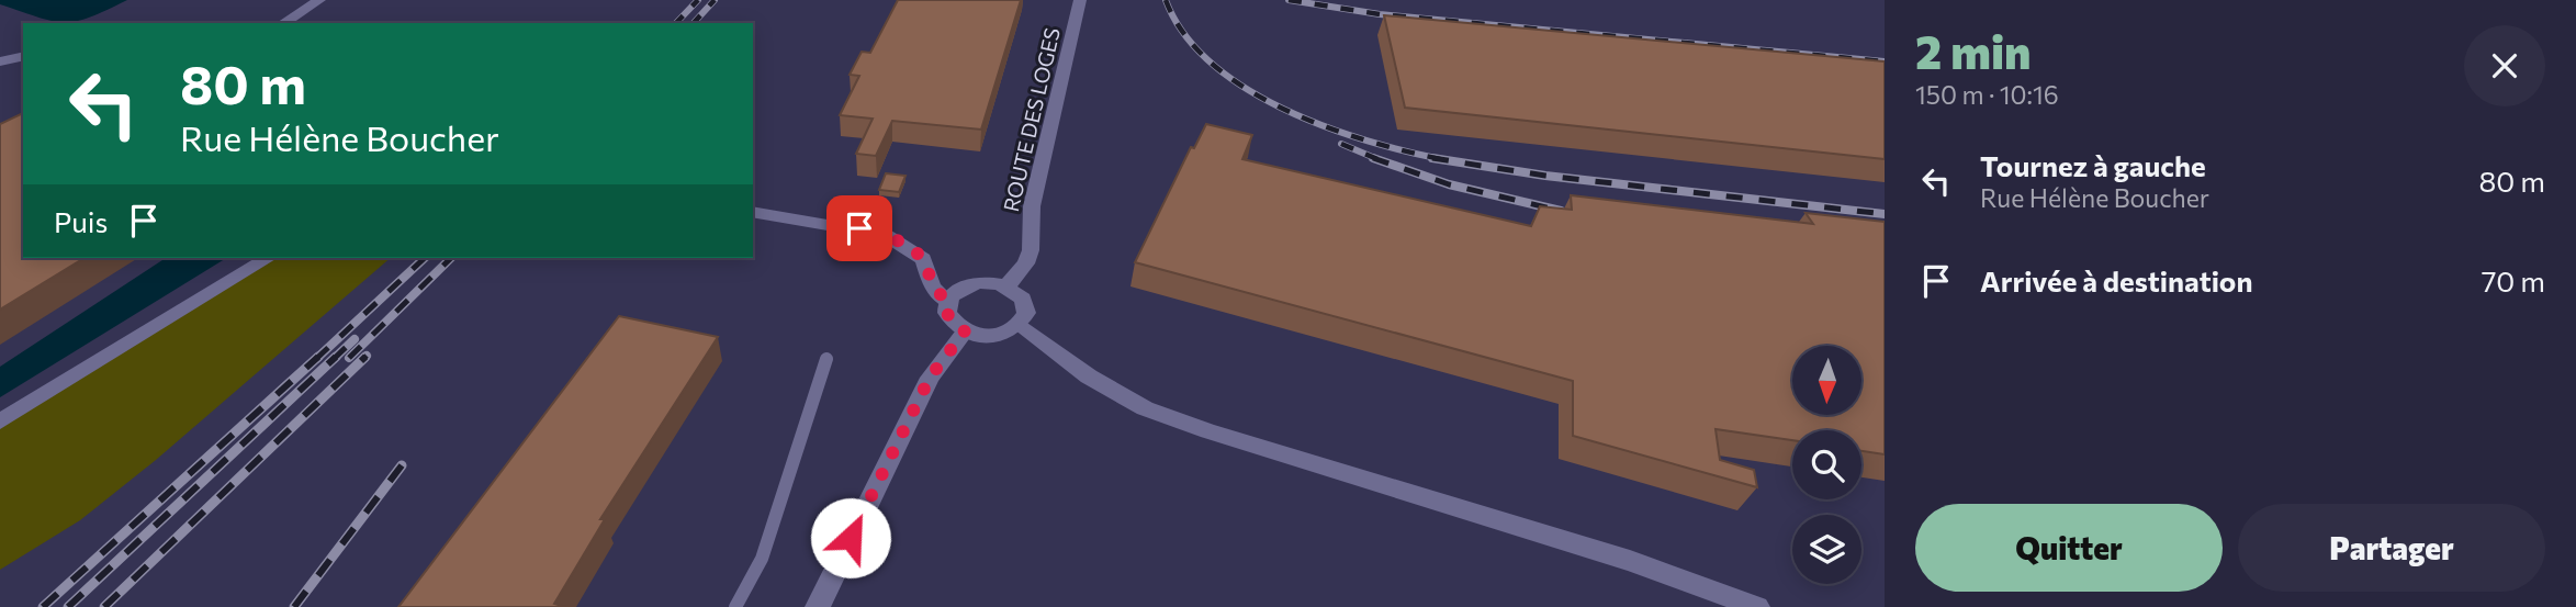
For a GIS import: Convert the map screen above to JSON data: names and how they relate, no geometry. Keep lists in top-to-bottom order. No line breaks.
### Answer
{"streets":{"street":["ROUTE DES LOGES"]},"north":"bottom","page":{"heading":["2 min","150 m · 10:16"],"turn":["80 m","Rue Hélène Boucher"],"list":[{"name":"Tournez à gauche","note":"Rue Hélène Boucher","value":"80 m"},{"name":"Arrivée à destination","value":"70 m"}],"then":"Puis","buttons":["Quitter","Partager"]}}
